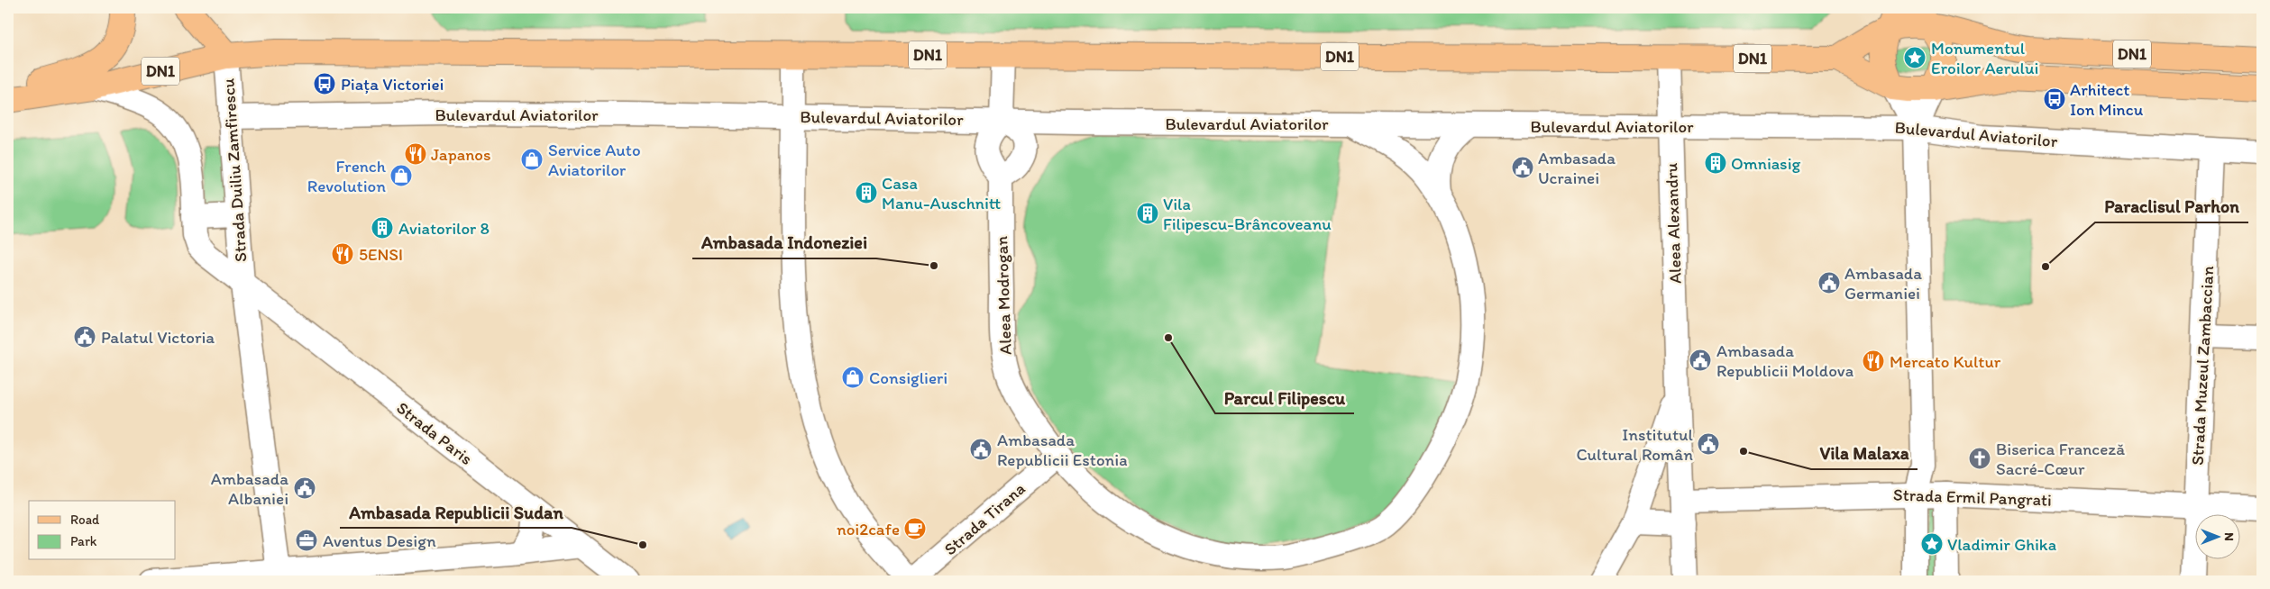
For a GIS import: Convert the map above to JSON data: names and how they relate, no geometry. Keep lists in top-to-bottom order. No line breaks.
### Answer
{"streets":{"main road":["DN1"],"street":["Bulevardul Aviatorilor","Strada Duiliu Zamfirescu","Aleea Alexandru","Aleea Modrogan","Strada Muzeul Zambaccian","Strada Paris","Strada Ermil Pangrati","Strada Tirana"]},"crossings":[["DN1","Strada Duiliu Zamfirescu"],["DN1","Aleea Alexandru"],["Bulevardul Aviatorilor","Strada Duiliu Zamfirescu"],["Bulevardul Aviatorilor","Aleea Alexandru"],["Bulevardul Aviatorilor","Aleea Modrogan"],["Bulevardul Aviatorilor","Strada Muzeul Zambaccian"],["Strada Duiliu Zamfirescu","Strada Paris"],["Aleea Alexandru","Strada Ermil Pangrati"],["Aleea Modrogan","Strada Tirana"],["Strada Muzeul Zambaccian","Strada Ermil Pangrati"]],"places":{"place":["Monumentul Eroilor Aerului","Vladimir Ghika"],"bus stop":["Piața Victoriei","Arhitect Ion Mincu"],"restaurant":["Japanos","5ENSI","Mercato Kultur"],"shop":["Service Auto Aviatorilor","French Revolution","Consiglieri"],"building":["Omniasig","Casa Manu-Auschnitt","Vila Filipescu-Brâncoveanu","Aviatorilor 8"],"public building":["Ambasada Ucrainei","Ambasada Germaniei","Palatul Victoria","Ambasada Republicii Moldova","Institutul Cultural Român","Ambasada Republicii Estonia","Ambasada Albaniei"],"other":["Ambasada Indoneziei","Paraclisul Parhon","Parcul Filipescu","Vila Malaxa","Ambasada Republicii Sudan"],"church":["Biserica Franceză Sacré-Cœur"],"cafe":["noi2cafe"],"office":["Aventus Design"]},"legend":["Road","Park"],"north":"right"}
